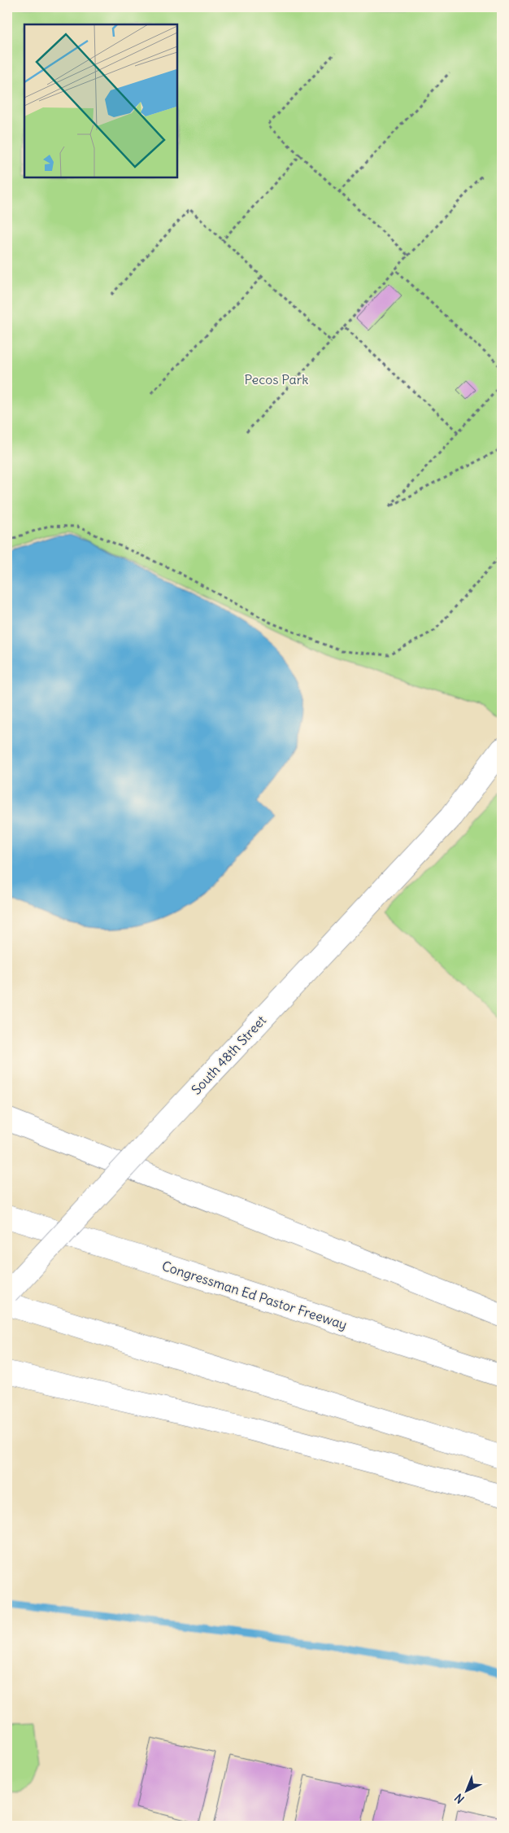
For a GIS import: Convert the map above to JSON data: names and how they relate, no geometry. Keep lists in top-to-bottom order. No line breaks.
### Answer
{"streets":{"main road":["South 48th Street","Congressman Ed Pastor Freeway"]},"parks":["Pecos Park"],"north":"bottom left"}
